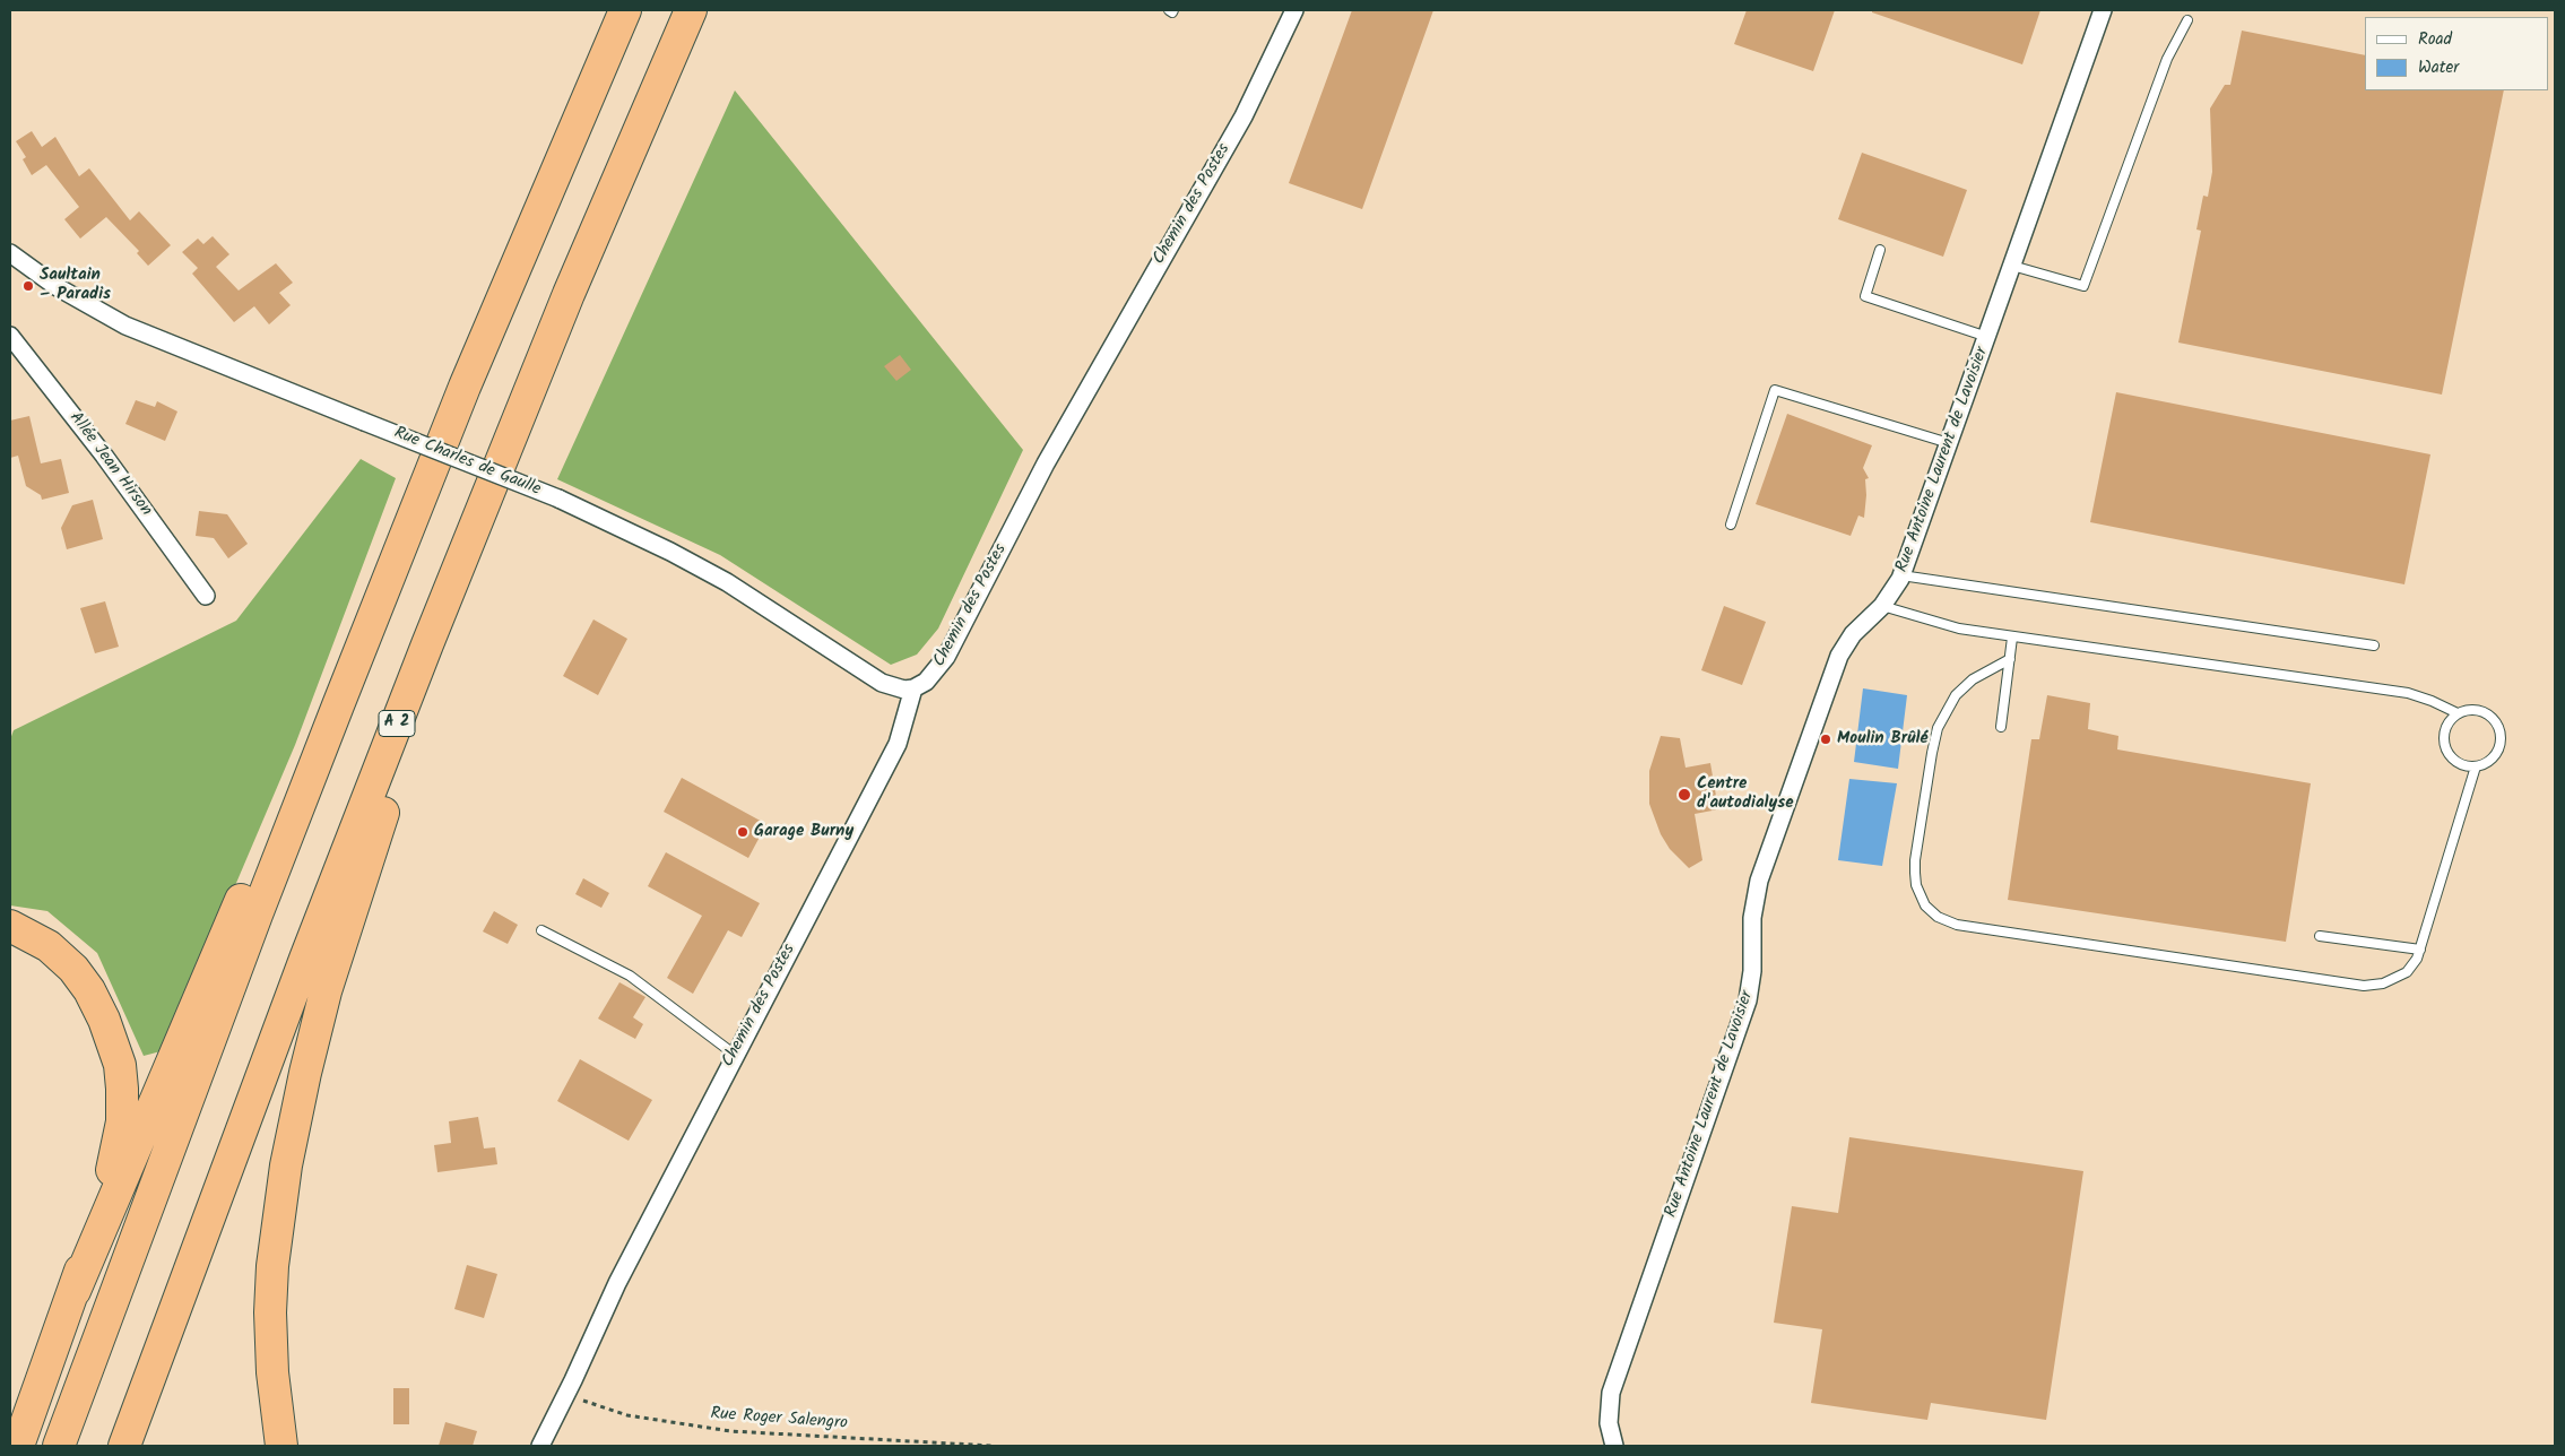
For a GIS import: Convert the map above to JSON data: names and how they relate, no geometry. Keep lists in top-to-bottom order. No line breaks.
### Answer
{"streets":{"highway":["A 2"],"street":["Chemin des Postes","Rue Antoine Laurent de Lavoisier","Rue Charles de Gaulle","Allée Jean Hirson"],"path":["Rue Roger Salengro"]},"crossings":[["Chemin des Postes","Rue Charles de Gaulle"],["Chemin des Postes","Rue Roger Salengro"]],"places":["Saultain – Paradis","Moulin Brûlé","Centre d'autodialyse","Garage Burny"],"legend":["Road","Water"]}
